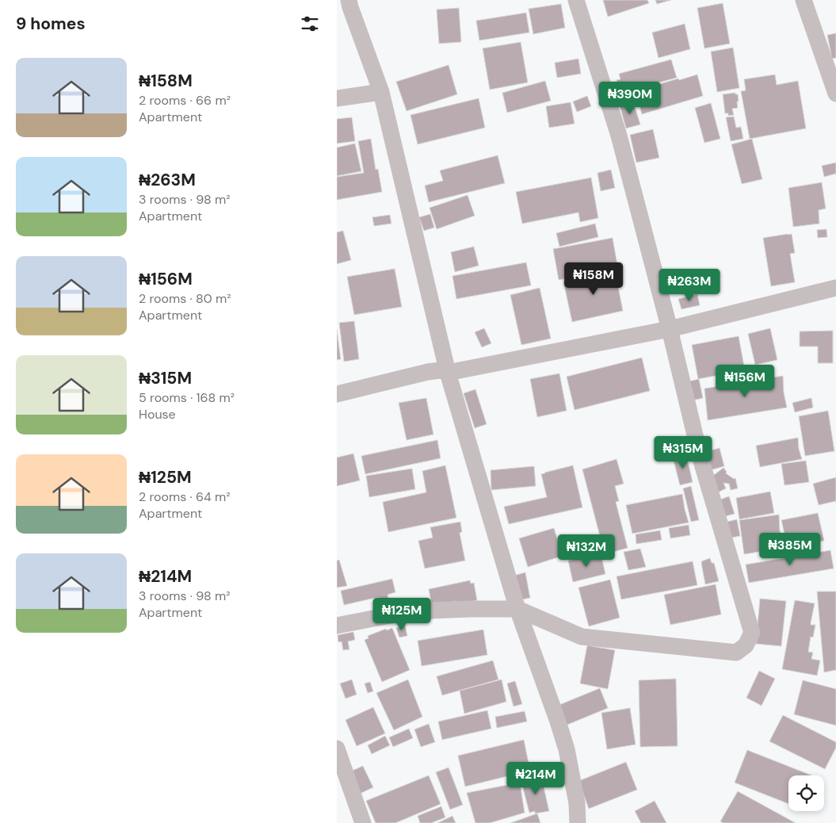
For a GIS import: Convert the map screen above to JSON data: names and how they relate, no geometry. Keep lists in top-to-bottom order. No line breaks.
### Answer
{"page":{"heading":"9 homes","list":[{"name":"₦158M","note":"2 rooms · 66 m² · Apartment"},{"name":"₦263M","note":"3 rooms · 98 m² · Apartment"},{"name":"₦156M","note":"2 rooms · 80 m² · Apartment"},{"name":"₦315M","note":"5 rooms · 168 m² · House"},{"name":"₦125M","note":"2 rooms · 64 m² · Apartment"},{"name":"₦214M","note":"3 rooms · 98 m² · Apartment"}],"price":["₦390M","₦158M","₦263M","₦156M","₦315M","₦385M","₦132M","₦125M","₦214M"]}}
